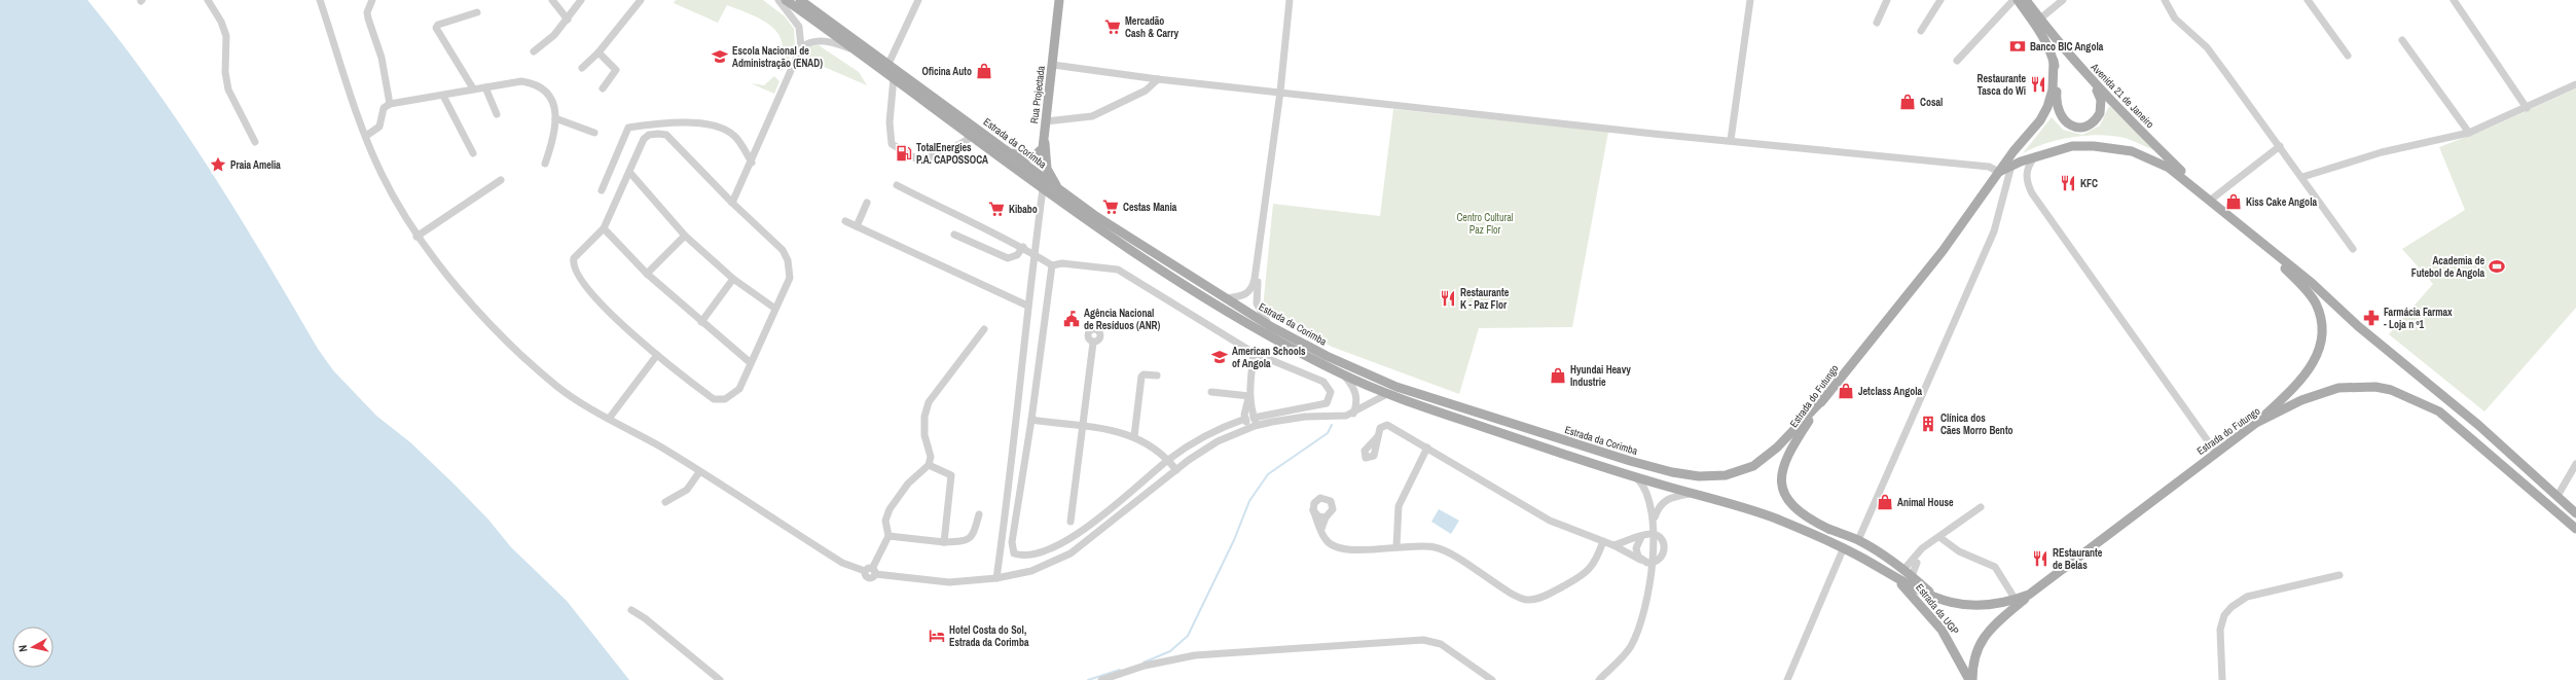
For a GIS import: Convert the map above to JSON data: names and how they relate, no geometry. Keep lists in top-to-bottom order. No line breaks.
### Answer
{"streets":{"main road":["Rua Projectada","Avenida 21 de Janeiro","Estrada da Corimba","Estrada do Futungo","Estrada da UGP"]},"crossings":[["Rua Projectada","Estrada da Corimba"],["Avenida 21 de Janeiro","Estrada do Futungo"],["Estrada da Corimba","Estrada do Futungo"],["Estrada do Futungo","Estrada da UGP"]],"parks":["Centro Cultural Paz Flor"],"places":{"supermarket":["Mercadão Cash & Carry","Cestas Mania","Kibabo"],"bank":["Banco BIC Angola"],"school or university":["Escola Nacional de Administração (ENAD)","American Schools of Angola"],"shop":["Oficina Auto","Cosal","Kiss Cake Angola","Hyundai Heavy Industrie","Jetclass Angola","Animal House"],"restaurant":["Restaurante Tasca do Wi","KFC","Restaurante K - Paz Flor","REstaurante de Belas"],"fuel station":["TotalEnergies P.A. CAPOSSOCA"],"place":["Praia Amelia"],"sports":["Academia de Futebol de Angola"],"pharmacy":["Farmácia Farmax - Loja n º1"],"public building":["Agência Nacional de Resíduos (ANR)"],"building":["Clínica dos Cães Morro Bento"],"hotel":["Hotel Costa do Sol, Estrada da Corimba"]},"north":"left"}
